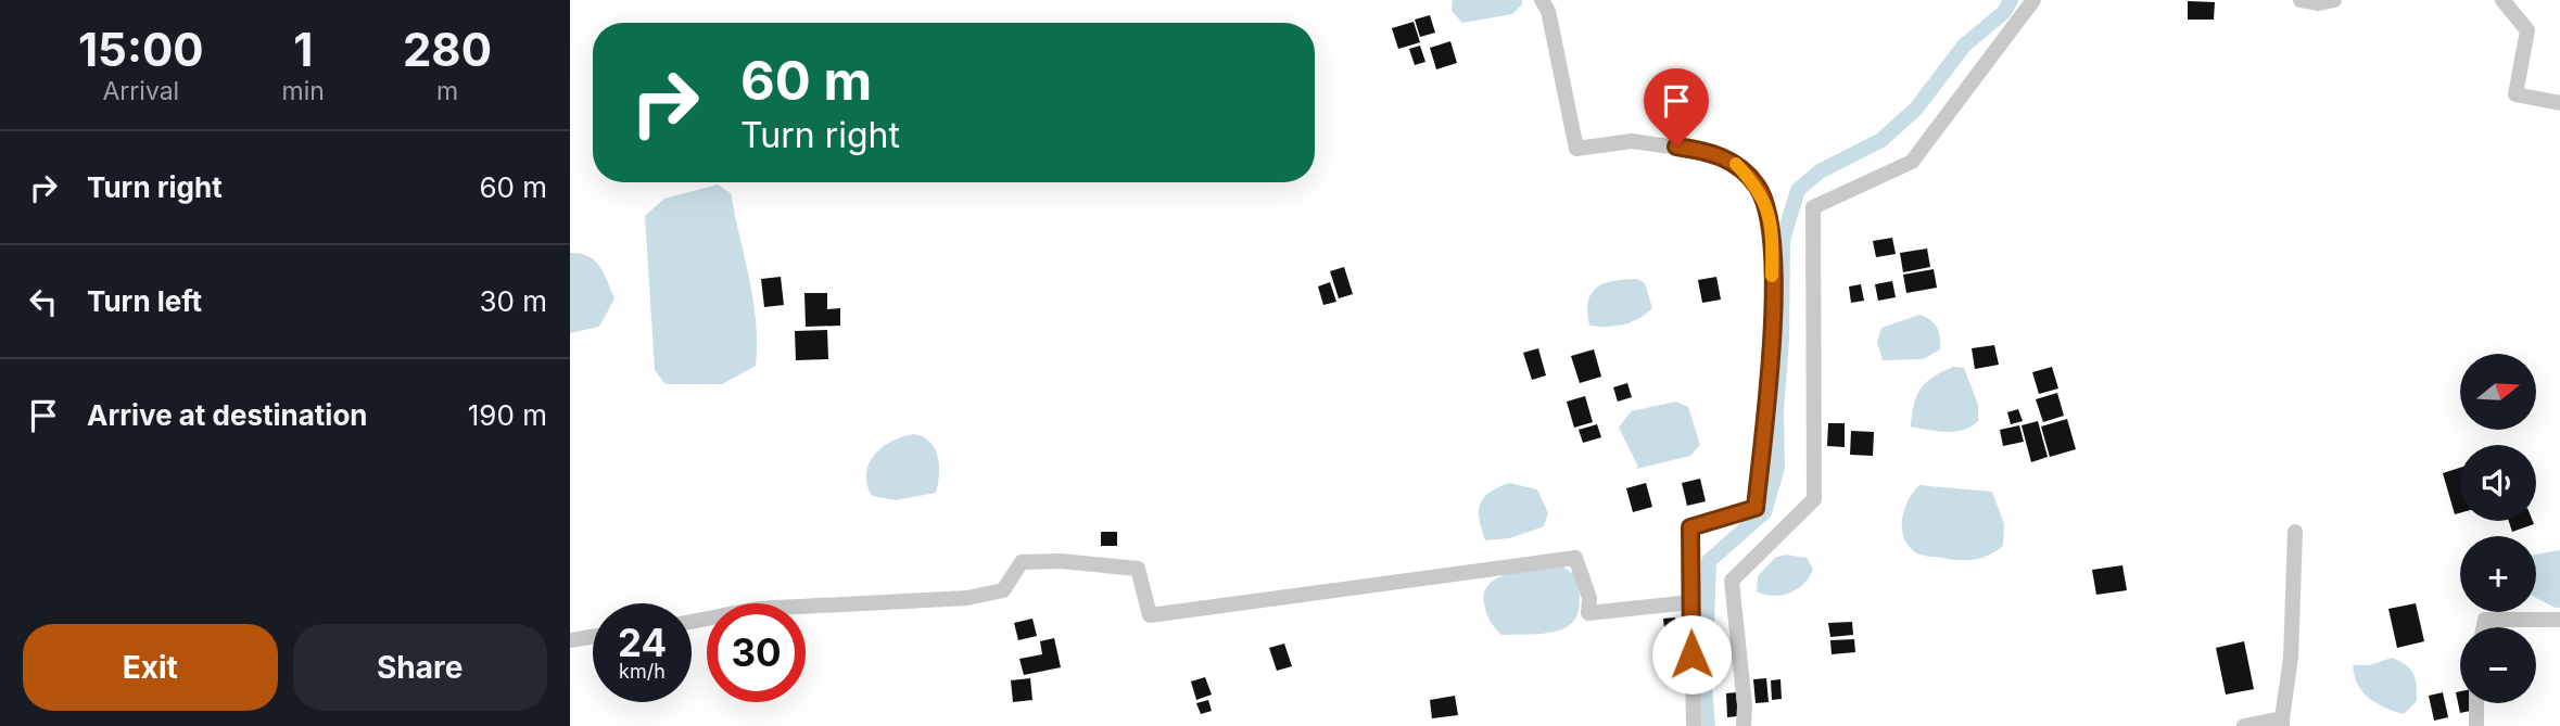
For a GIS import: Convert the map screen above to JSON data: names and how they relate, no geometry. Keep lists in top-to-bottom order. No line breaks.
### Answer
{"north":"right","page":{"eta":["15:00","Arrival","1","min","280","m"],"turn":["60 m","Turn right"],"list":[{"name":"Turn right","value":"60 m"},{"name":"Turn left","value":"30 m"},{"name":"Arrive at destination","value":"190 m"}],"map_buttons":["+","−"],"speed":"24 km/h","limit":"30","buttons":["Exit","Share"]}}
